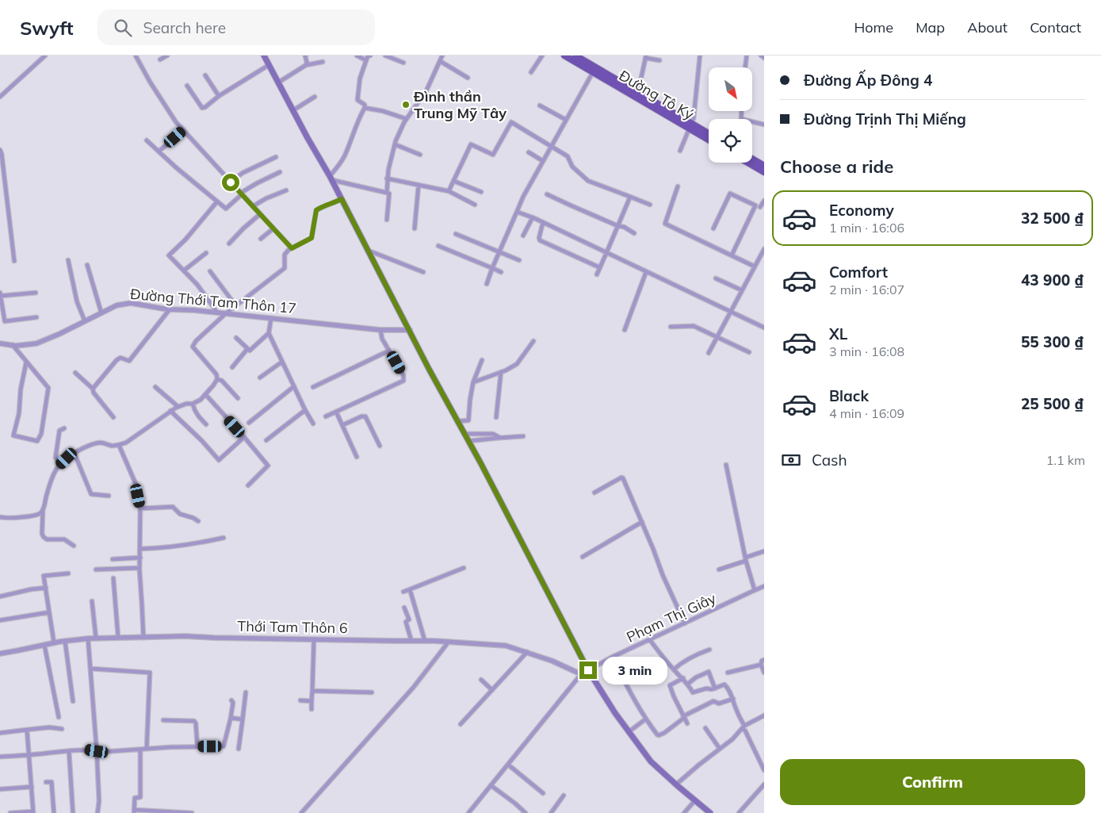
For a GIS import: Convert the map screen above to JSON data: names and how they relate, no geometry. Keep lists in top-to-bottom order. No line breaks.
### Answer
{"streets":{"main road":["Đường Tô Ký"],"street":["Đường Thới Tam Thôn 17","Phạm Thị Giây","Thới Tam Thôn 6"]},"places":["Đình thần Trung Mỹ Tây"],"north":"bottom right","page":{"header":"Swyft","search":"Search here","nav":["Home","Map","About","Contact"],"banner":["Đường Ấp Đông 4","Đường Trịnh Thị Miếng"],"heading":"Choose a ride","list":[{"name":"Economy","note":"1 min · 16:06","value":"32 500 ₫"},{"name":"Comfort","note":"2 min · 16:07","value":"43 900 ₫"},{"name":"XL","note":"3 min · 16:08","value":"55 300 ₫"},{"name":"Black","note":"4 min · 16:09","value":"25 500 ₫"}],"pay":["Cash","1.1 km"],"bubble":"3 min","buttons":"Confirm"}}
